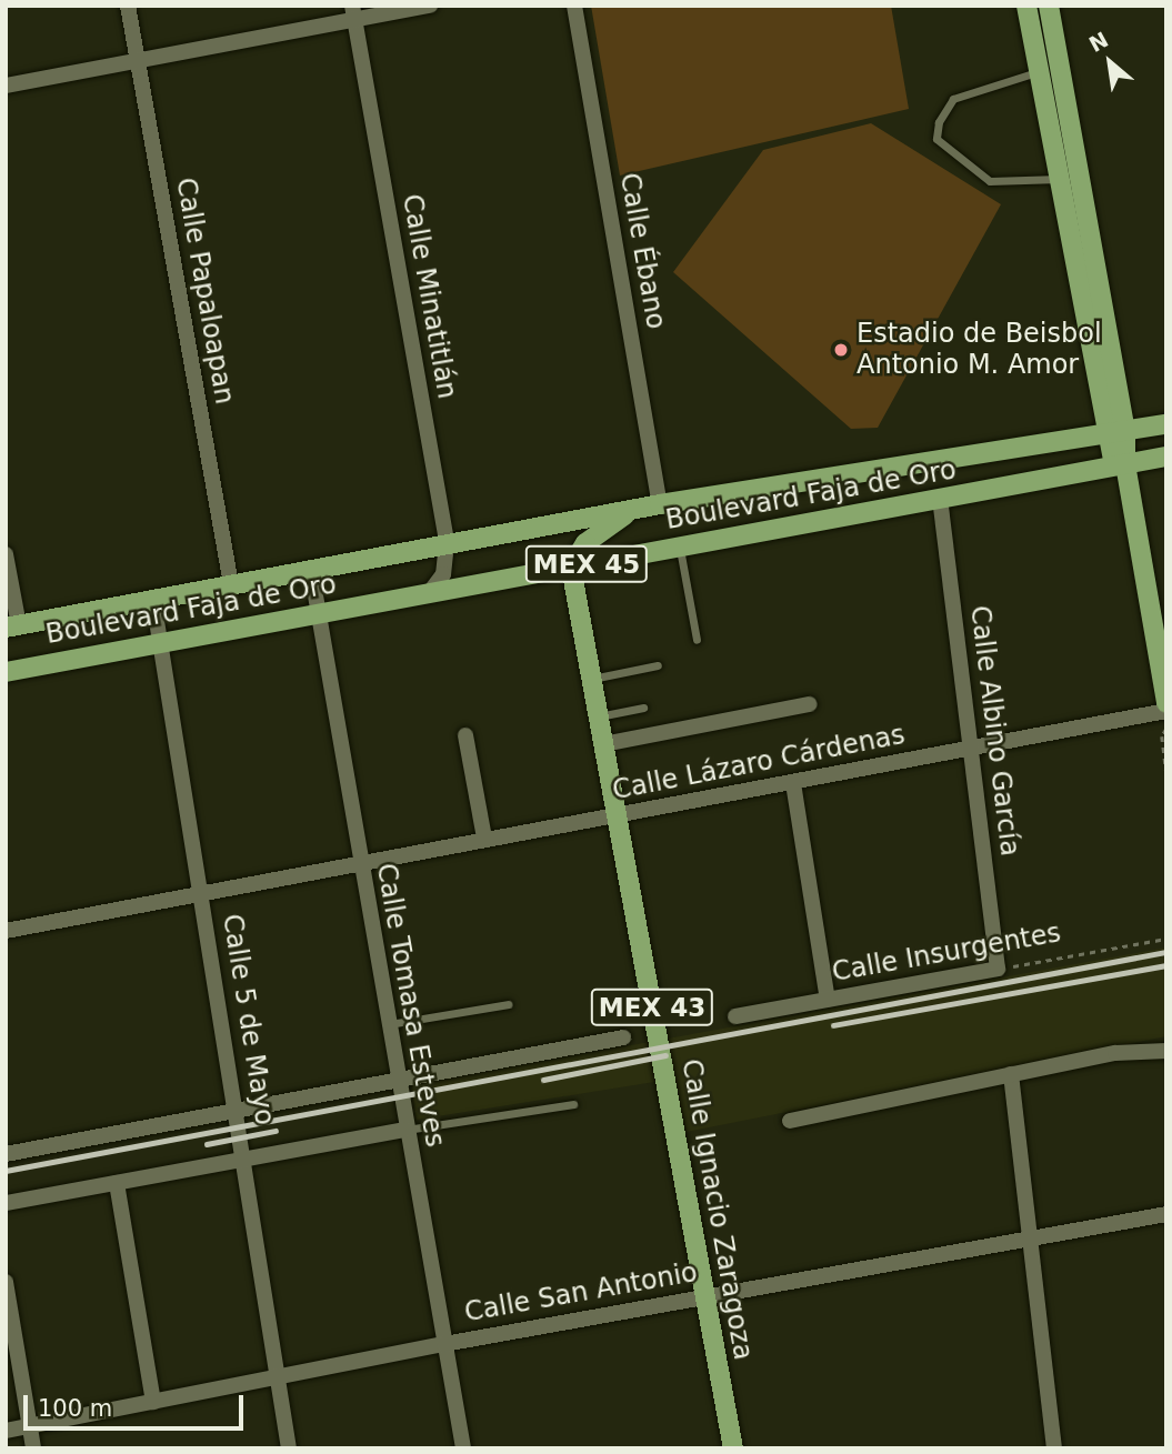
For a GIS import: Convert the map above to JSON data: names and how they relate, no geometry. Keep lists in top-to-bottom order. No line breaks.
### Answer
{"streets":{"main road":["Boulevard Faja de Oro","MEX 45","MEX 43","Calle Ignacio Zaragoza"],"street":["Calle Ébano","Calle Papaloapan","Calle Minatitlán","Calle Albino García","Calle Lázaro Cárdenas","Calle Insurgentes","Calle Tomasa Esteves","Calle 5 de Mayo","Calle San Antonio"]},"crossings":[["Calle Ébano","Boulevard Faja de Oro"],["Calle Papaloapan","Boulevard Faja de Oro"],["Calle Minatitlán","Boulevard Faja de Oro"],["Boulevard Faja de Oro","Calle Albino García"],["Boulevard Faja de Oro","Calle Tomasa Esteves"],["Boulevard Faja de Oro","Calle 5 de Mayo"],["Boulevard Faja de Oro","Calle Ignacio Zaragoza"],["Calle Albino García","Calle Lázaro Cárdenas"],["Calle Albino García","Calle Insurgentes"],["Calle Lázaro Cárdenas","Calle Tomasa Esteves"],["Calle Lázaro Cárdenas","Calle 5 de Mayo"],["Calle Lázaro Cárdenas","Calle Ignacio Zaragoza"],["Calle Tomasa Esteves","Calle San Antonio"],["Calle 5 de Mayo","Calle San Antonio"],["Calle Ignacio Zaragoza","Calle San Antonio"]],"places":["Estadio de Beisbol Antonio M. Amor"],"scale_bar":"100 m","north":"top left"}
